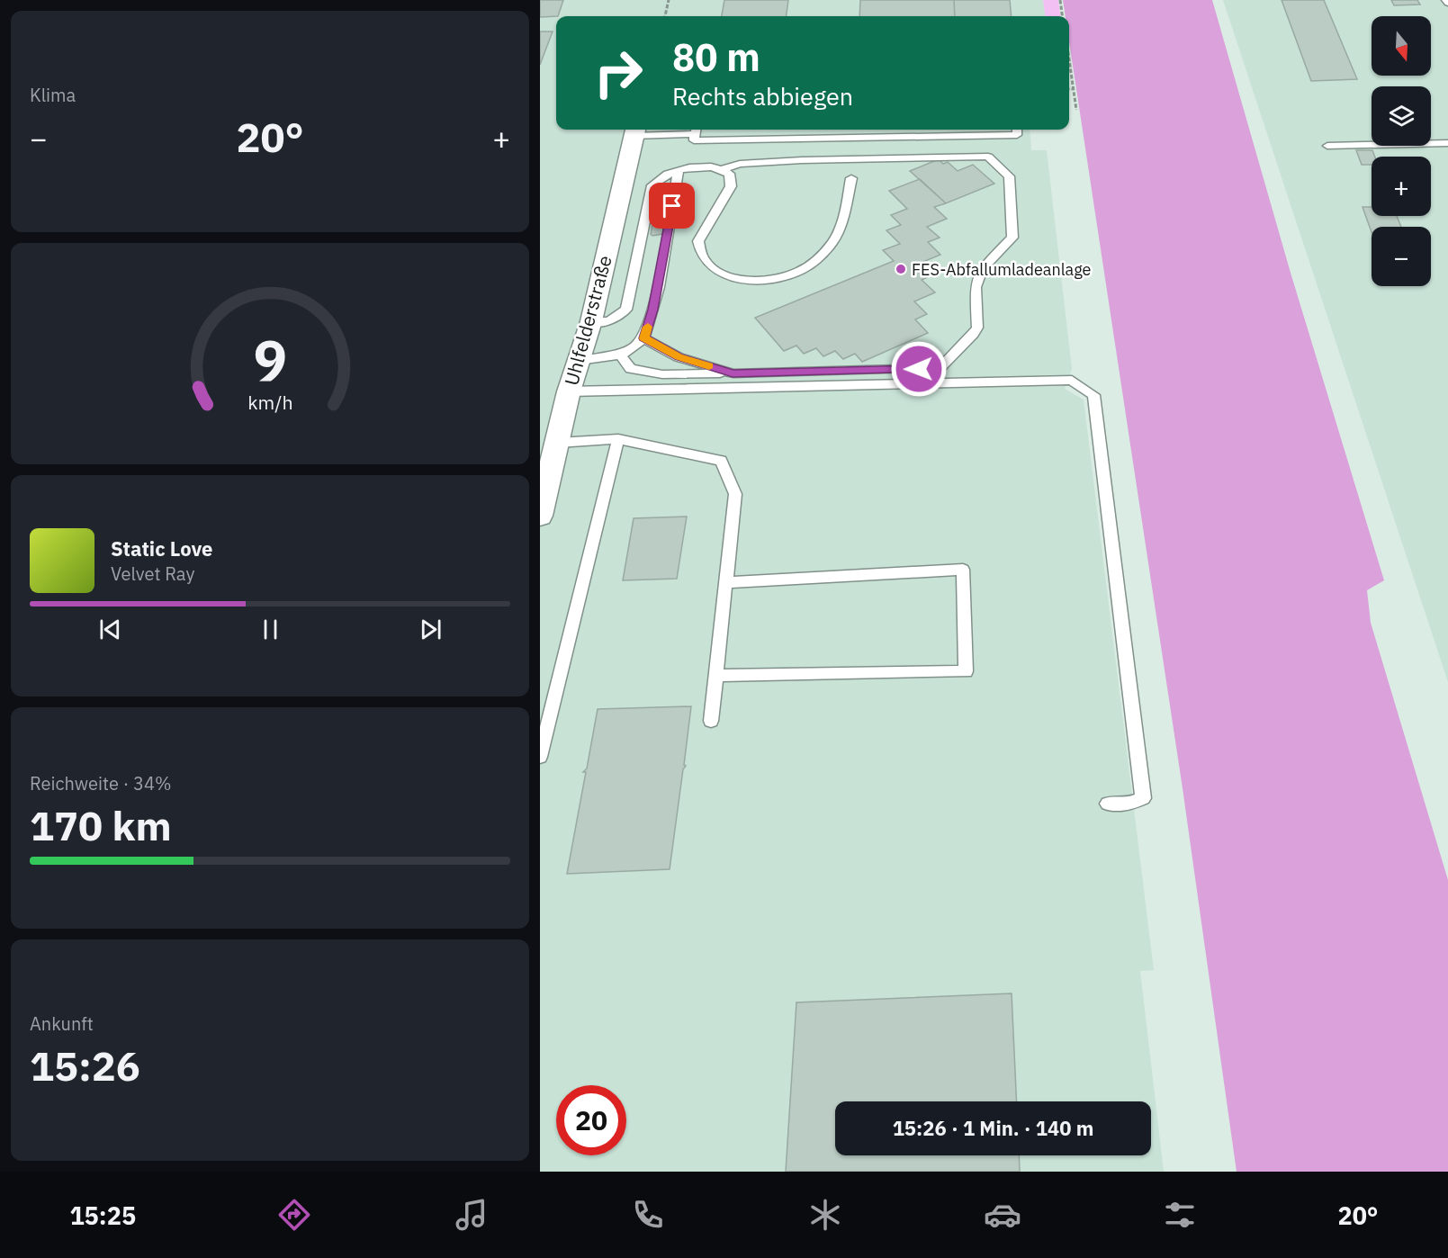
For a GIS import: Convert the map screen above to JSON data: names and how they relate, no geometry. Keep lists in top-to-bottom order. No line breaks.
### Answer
{"streets":{"street":["Uhlfelderstraße"]},"places":["FES-Abfallumladeanlage"],"north":"bottom","page":{"tile":["Klima",["Reichweite · 34%","170 km"],["Ankunft","15:26"]],"map_buttons":["+","−"],"turn":["80 m","Rechts abbiegen"],"heat":["−","20°","+"],"song":["Static Love","Velvet Ray"],"limit":"20","trip":"15:26 · 1 Min. · 140 m","tabs":["15:25","20°"],"gauge":["9","km/h"]}}
